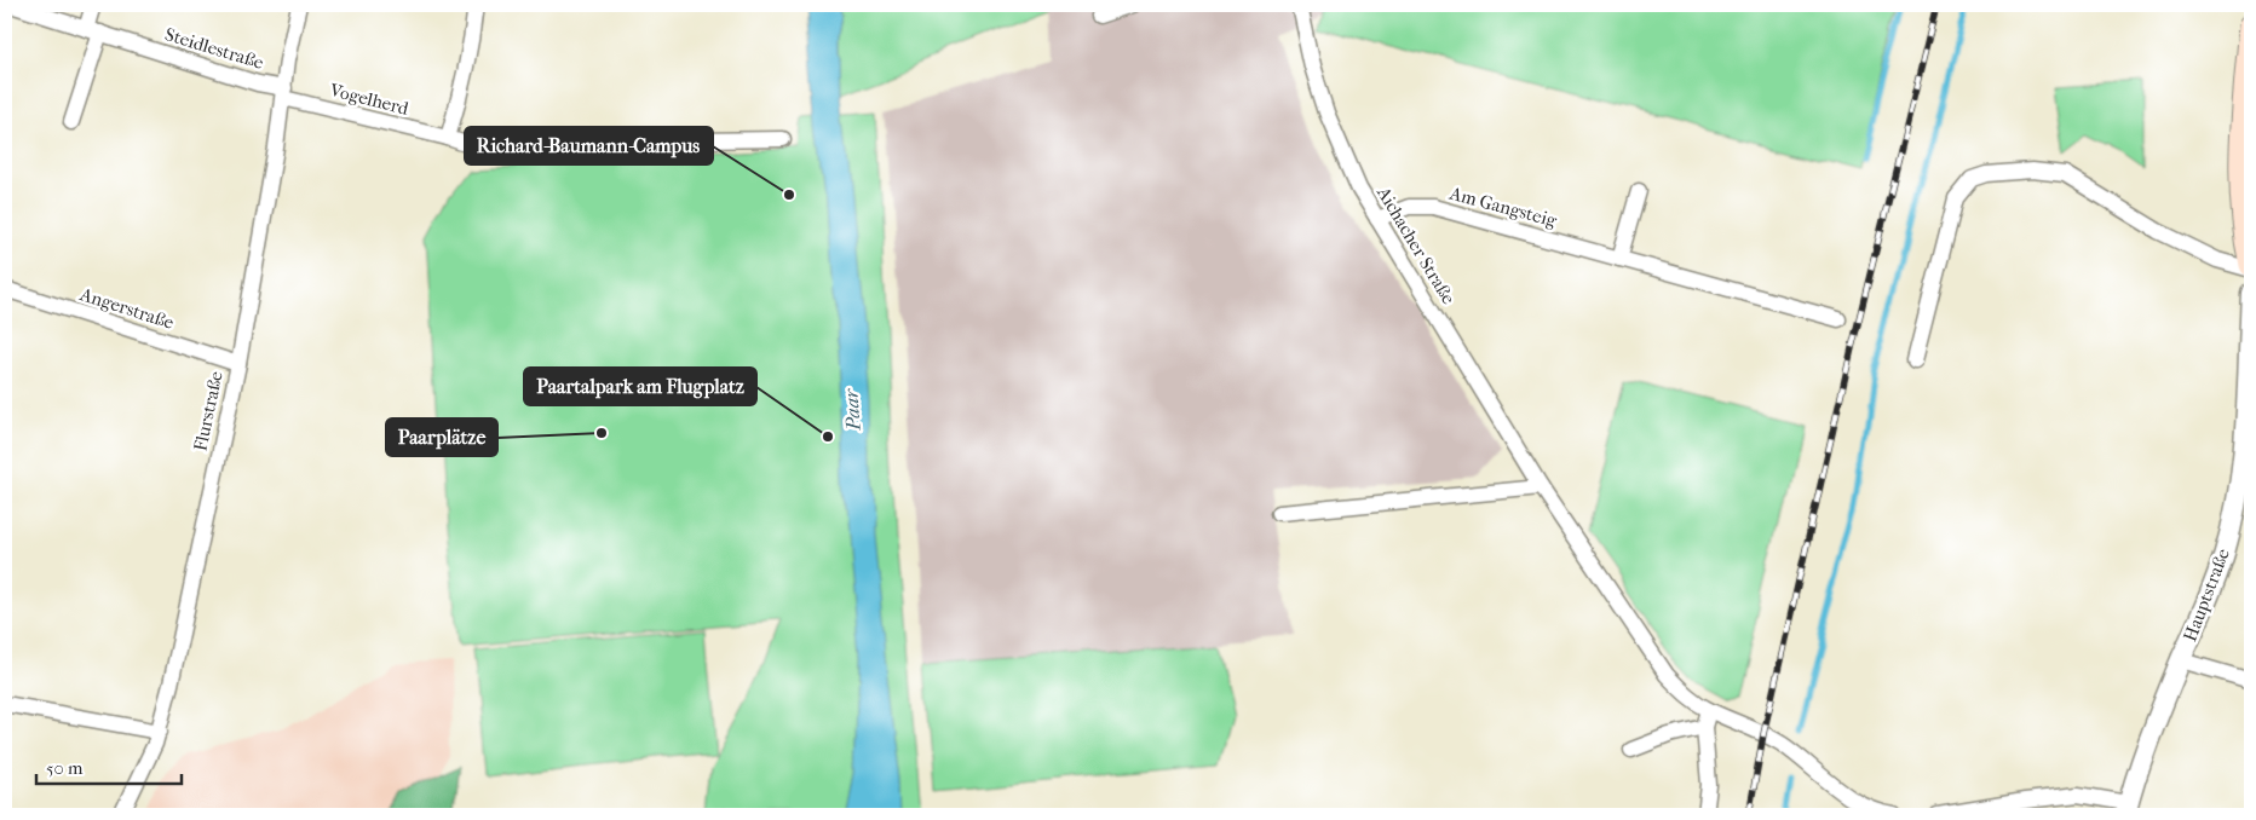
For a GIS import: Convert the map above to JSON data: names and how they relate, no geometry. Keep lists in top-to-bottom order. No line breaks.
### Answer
{"streets":{"street":["Steidlestraße","Vogelherd","Am Gangsteig","Aichacher Straße","Angerstraße","Flurstraße","Hauptstraße"]},"crossings":[["Steidlestraße","Vogelherd"],["Steidlestraße","Flurstraße"],["Vogelherd","Flurstraße"],["Am Gangsteig","Aichacher Straße"],["Angerstraße","Flurstraße"]],"water":["Paar"],"places":["Richard-Baumann-Campus","Paarplätze","Paartalpark am Flugplatz"],"scale_bar":"50 m"}
